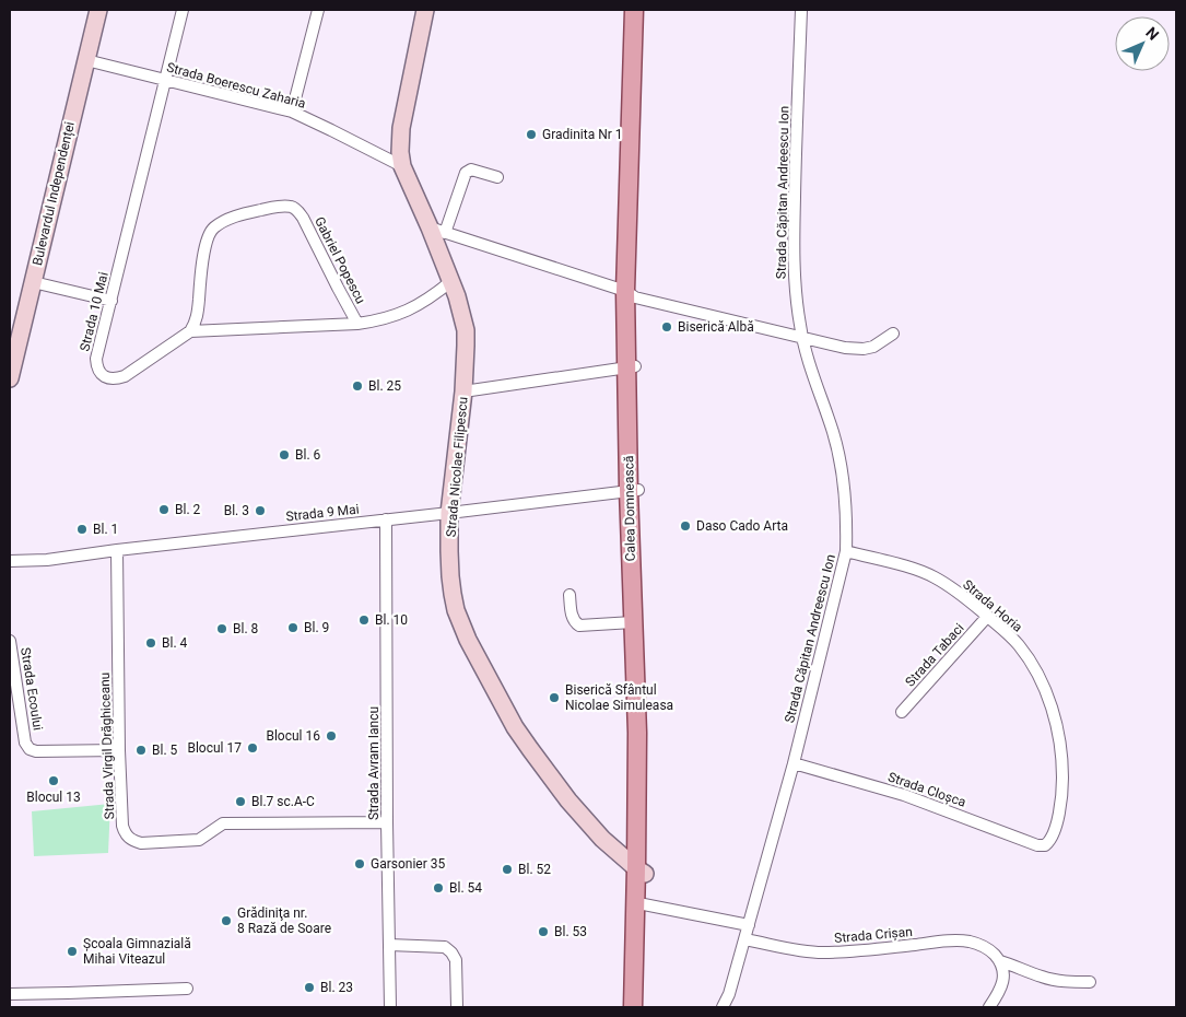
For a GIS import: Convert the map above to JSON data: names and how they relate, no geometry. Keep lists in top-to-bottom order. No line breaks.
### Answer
{"streets":{"main road":["Calea Domnească"],"street":["Strada Boerescu Zaharia","Strada Căpitan Andreescu Ion","Bulevardul Independenței","Gabriel Popescu","Strada 10 Mai","Strada Nicolae Filipescu","Strada 9 Mai","Strada Horia","Strada Tabaci","Strada Ecoului","Strada Virgil Drăghiceanu","Strada Avram Iancu","Strada Cloșca","Strada Crișan"]},"crossings":[["Strada Boerescu Zaharia","Bulevardul Independenței"],["Strada Boerescu Zaharia","Strada 10 Mai"],["Strada Boerescu Zaharia","Strada Nicolae Filipescu"],["Strada Căpitan Andreescu Ion","Strada Horia"],["Strada Căpitan Andreescu Ion","Strada Cloșca"],["Strada Căpitan Andreescu Ion","Strada Crișan"],["Gabriel Popescu","Strada 10 Mai"],["Strada Nicolae Filipescu","Calea Domnească"],["Strada Nicolae Filipescu","Strada 9 Mai"],["Calea Domnească","Strada 9 Mai"],["Strada 9 Mai","Strada Virgil Drăghiceanu"],["Strada 9 Mai","Strada Avram Iancu"],["Strada Horia","Strada Tabaci"],["Strada Horia","Strada Cloșca"],["Strada Ecoului","Strada Virgil Drăghiceanu"],["Strada Virgil Drăghiceanu","Strada Avram Iancu"]],"places":["Gradinita Nr 1","Biserică Albă","Bl. 25","Bl. 6","Bl. 2","Bl. 3","Daso Cado Arta","Bl. 1","Bl. 10","Bl. 9","Bl. 8","Bl. 4","Biserică Sfântul Nicolae Simuleasa","Blocul 16","Blocul 17","Bl. 5","Blocul 13","Bl.7 sc.A-C","Garsonier 35","Bl. 52","Bl. 54","Grădiniţa nr. 8 Rază de Soare","Bl. 53","Școala Gimnazială Mihai Viteazul","Bl. 23"],"north":"top right"}
